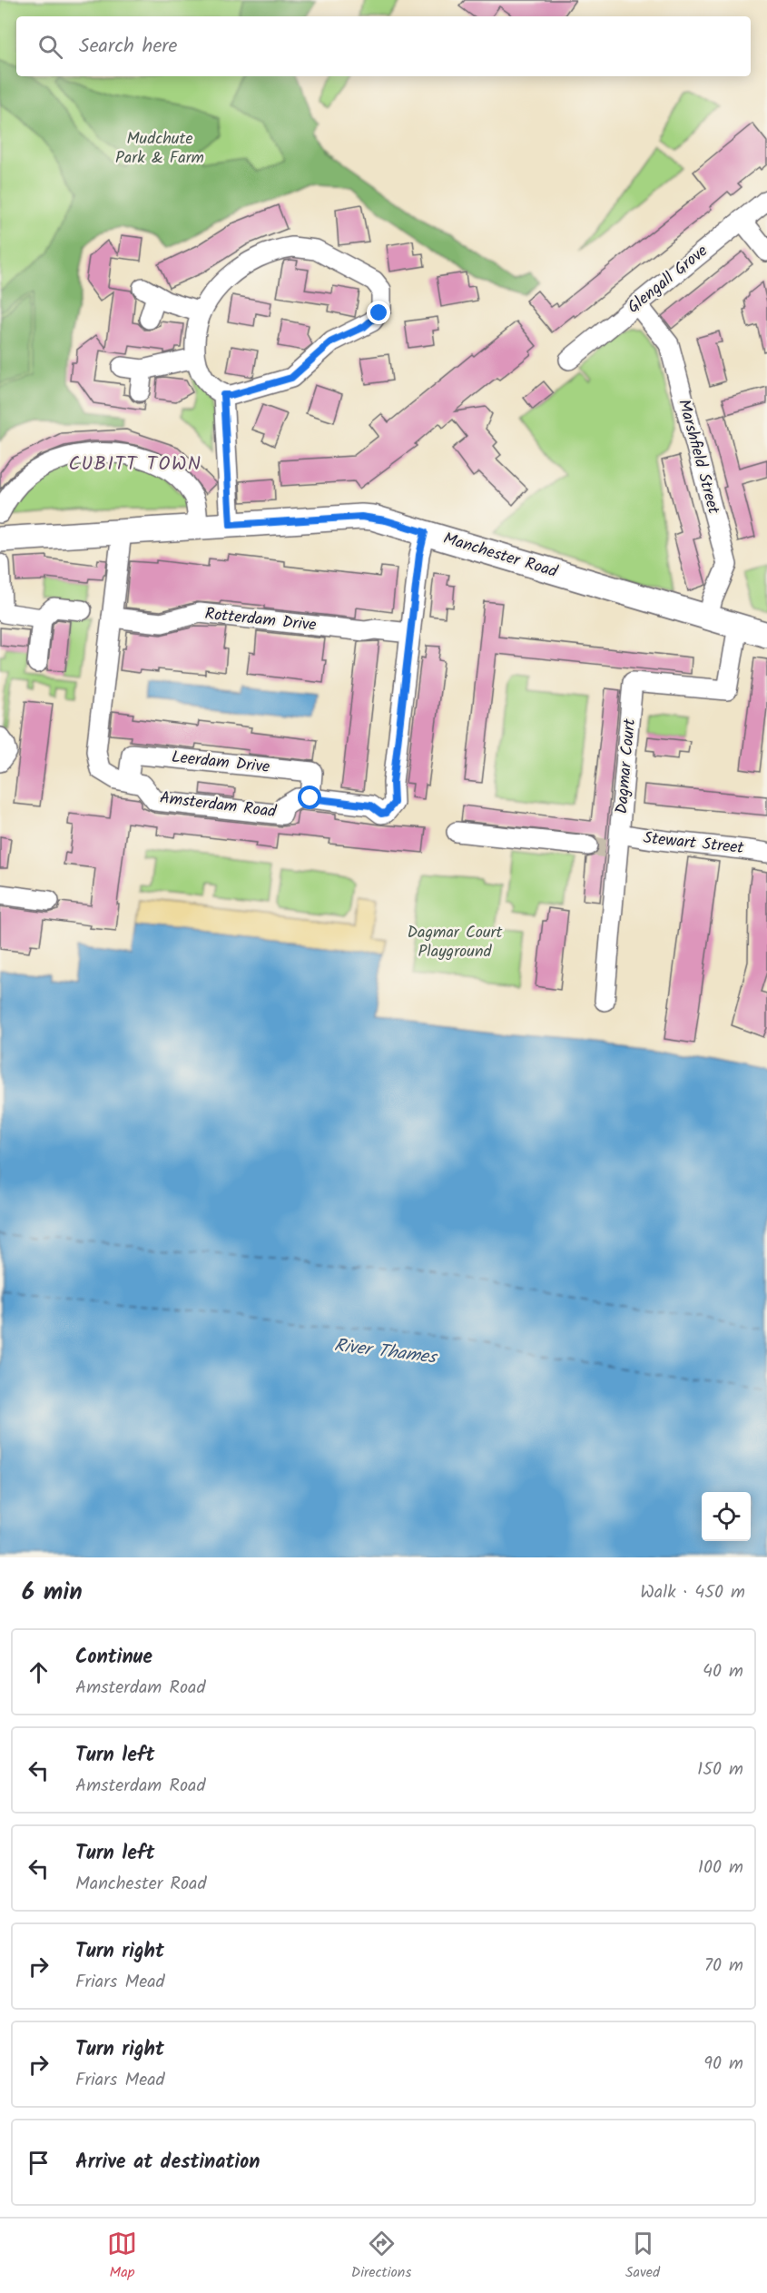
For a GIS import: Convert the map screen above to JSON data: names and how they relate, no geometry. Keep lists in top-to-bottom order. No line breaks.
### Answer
{"streets":{"main road":["Manchester Road"],"street":["Glengall Grove","Marshfield Street","Rotterdam Drive","Leerdam Drive","Dagmar Court","Amsterdam Road","Stewart Street"]},"crossings":[["Glengall Grove","Marshfield Street"],["Marshfield Street","Manchester Road"],["Manchester Road","Dagmar Court"],["Manchester Road","Amsterdam Road"],["Rotterdam Drive","Amsterdam Road"],["Leerdam Drive","Amsterdam Road"],["Dagmar Court","Stewart Street"]],"districts":["CUBITT TOWN"],"water":["River Thames"],"parks":["Mudchute Park & Farm","Dagmar Court Playground"],"page":{"search":"Search here","heading":["6 min","Walk · 450 m"],"list":[["Continue","Amsterdam Road","40 m"],["Turn left","Amsterdam Road","150 m"],["Turn left","Manchester Road","100 m"],["Turn right","Friars Mead","70 m"],["Turn right","Friars Mead","90 m"],"Arrive at destination"],"nav":["Map","Directions","Saved"]}}
